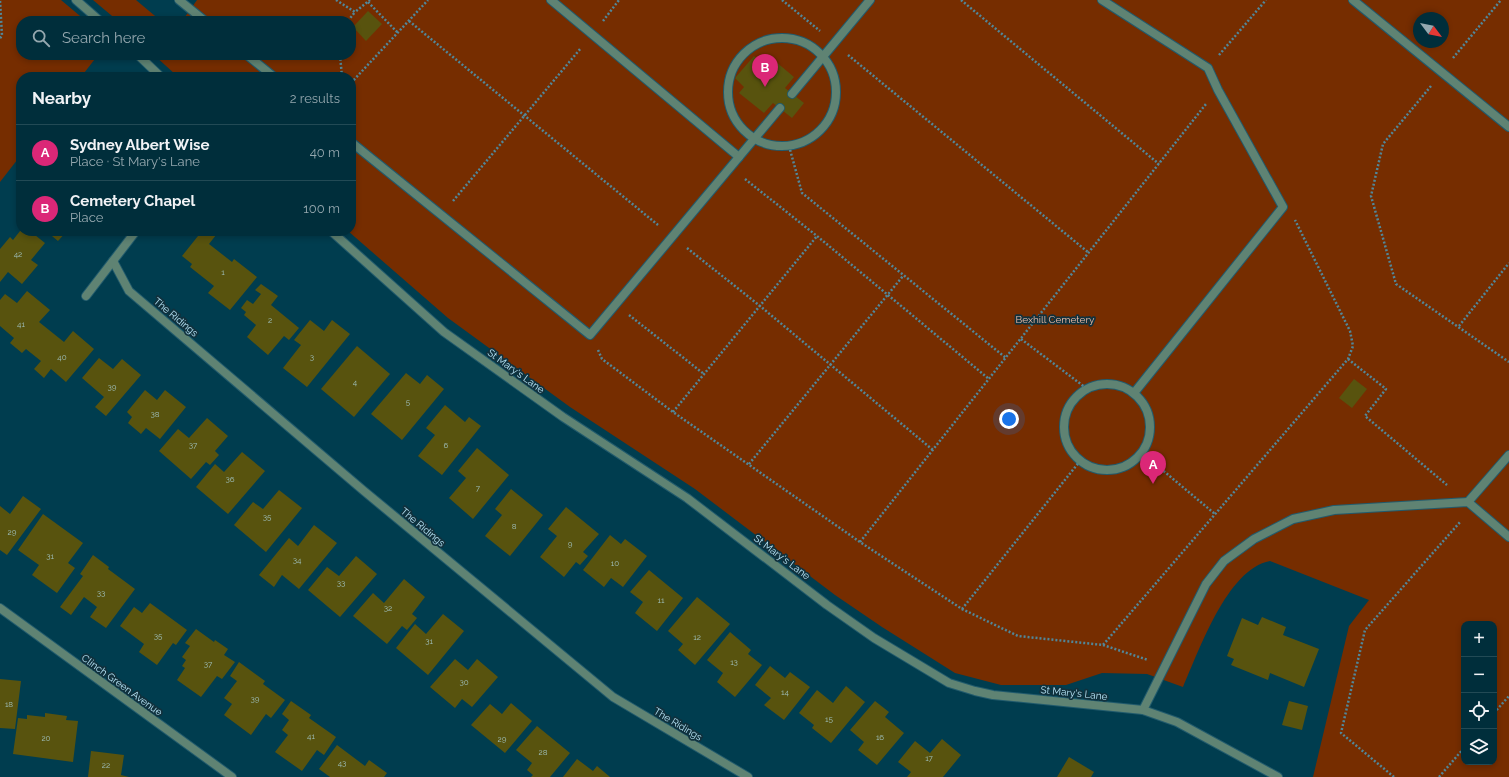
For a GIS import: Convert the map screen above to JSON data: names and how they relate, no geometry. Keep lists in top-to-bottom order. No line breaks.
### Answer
{"streets":{"street":["The Ridings","St Mary's Lane","Clinch Green Avenue"]},"parks":["Bexhill Cemetery"],"house_numbers":["42","1","2","41","40","3","4","39","5","38","37","6","36","7","35","8","29","9","31","34","10","33","33","11","32","35","12","31","13","37","30","14","39","18","15","41","16","20","29","28","17","43","22"],"north":"bottom right","page":{"search":"Search here","pins":["B","A"],"heading":["Nearby","2 results"],"list":[{"mark":"A","name":"Sydney Albert Wise","note":"Place · St Mary's Lane","value":"40 m"},{"mark":"B","name":"Cemetery Chapel","note":"Place","value":"100 m"}],"map_buttons":["+","−"]}}
